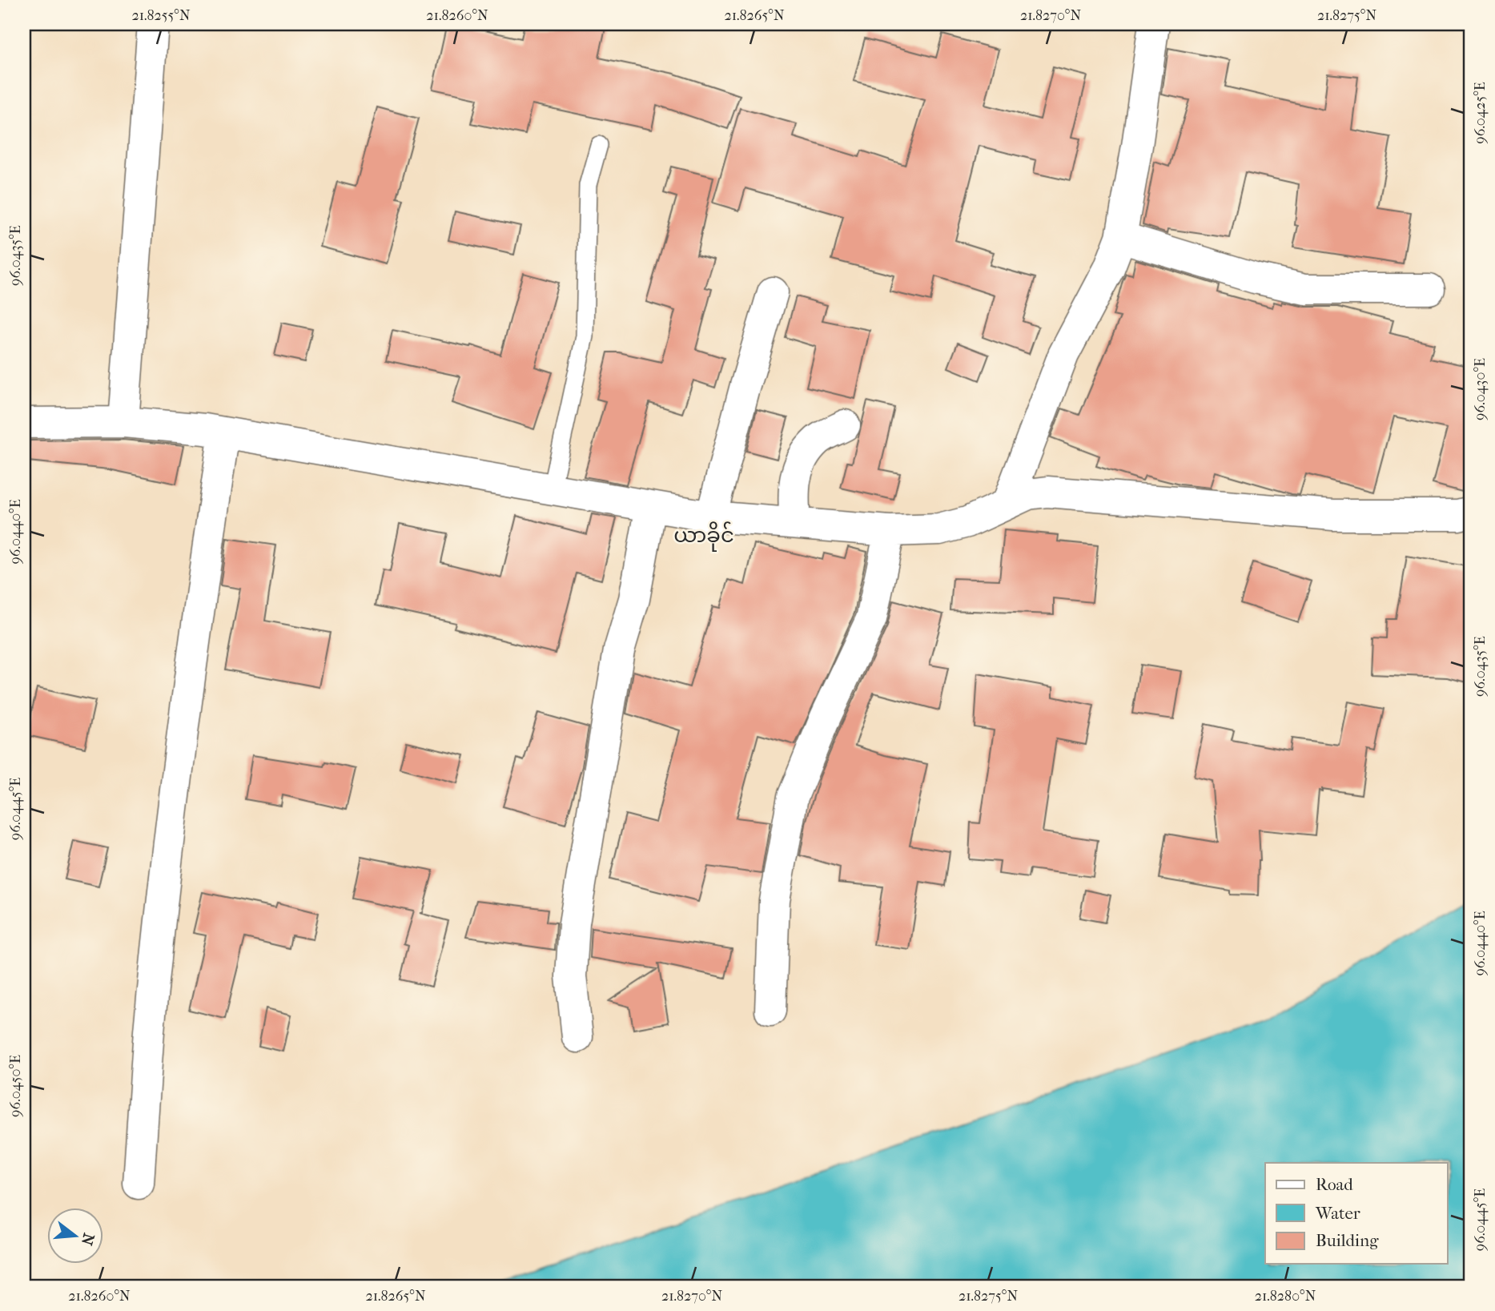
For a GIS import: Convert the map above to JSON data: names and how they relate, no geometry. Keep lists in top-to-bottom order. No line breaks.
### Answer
{"districts":["ယာခိုင်"],"legend":["Road","Water","Building"],"north":"right","coordinates":["21.8255°N","21.8260°N","21.8265°N","21.8270°N","21.8275°N","96.0425°E","96.0435°E","96.0430°E","96.0440°E","96.0445°E","96.0450°E","21.8280°N"]}
